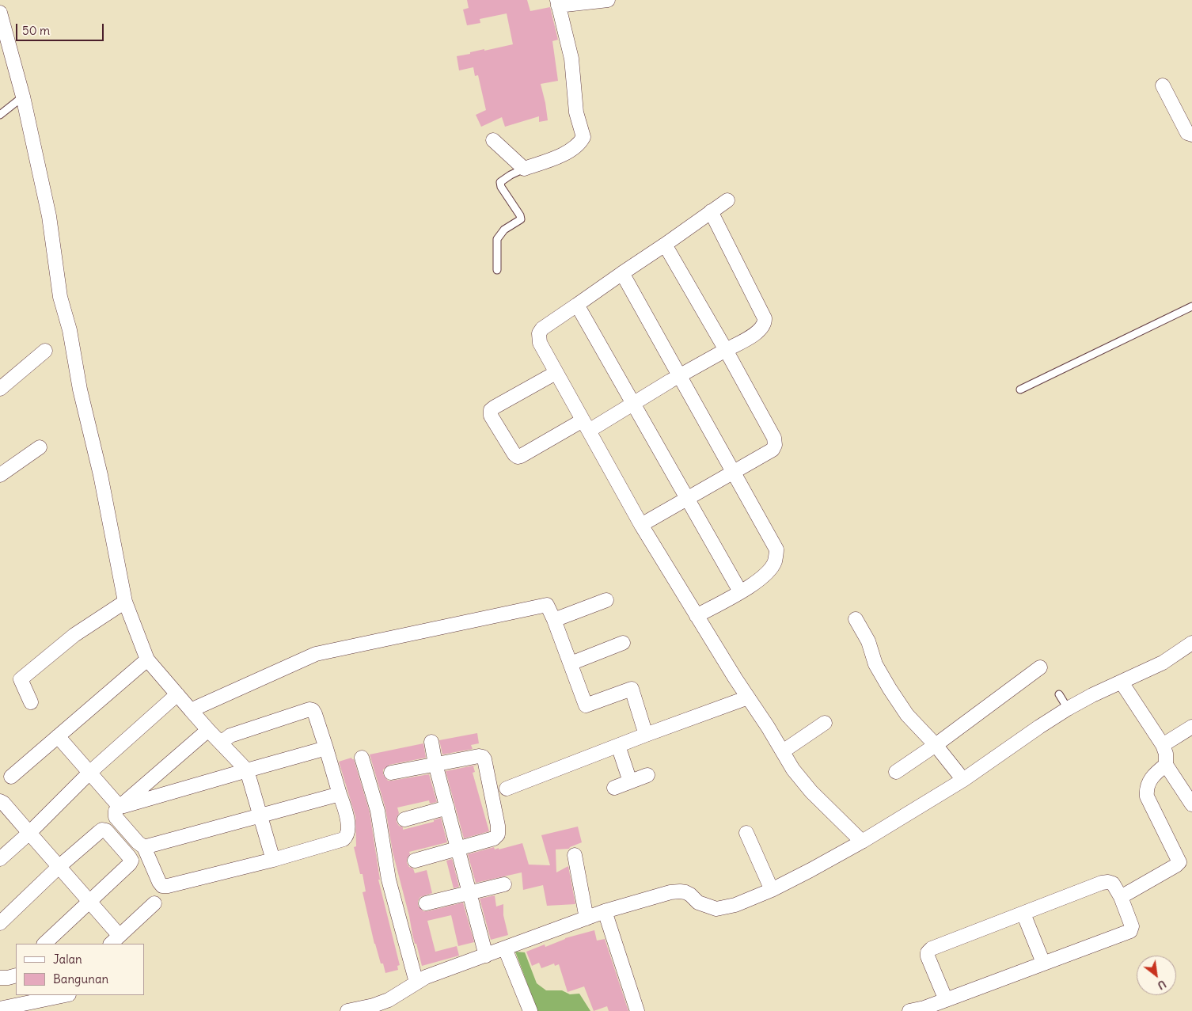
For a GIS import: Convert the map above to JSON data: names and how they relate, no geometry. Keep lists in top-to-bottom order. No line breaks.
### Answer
{"legend":["Jalan","Bangunan"],"scale_bar":"50 m","north":"bottom right"}
